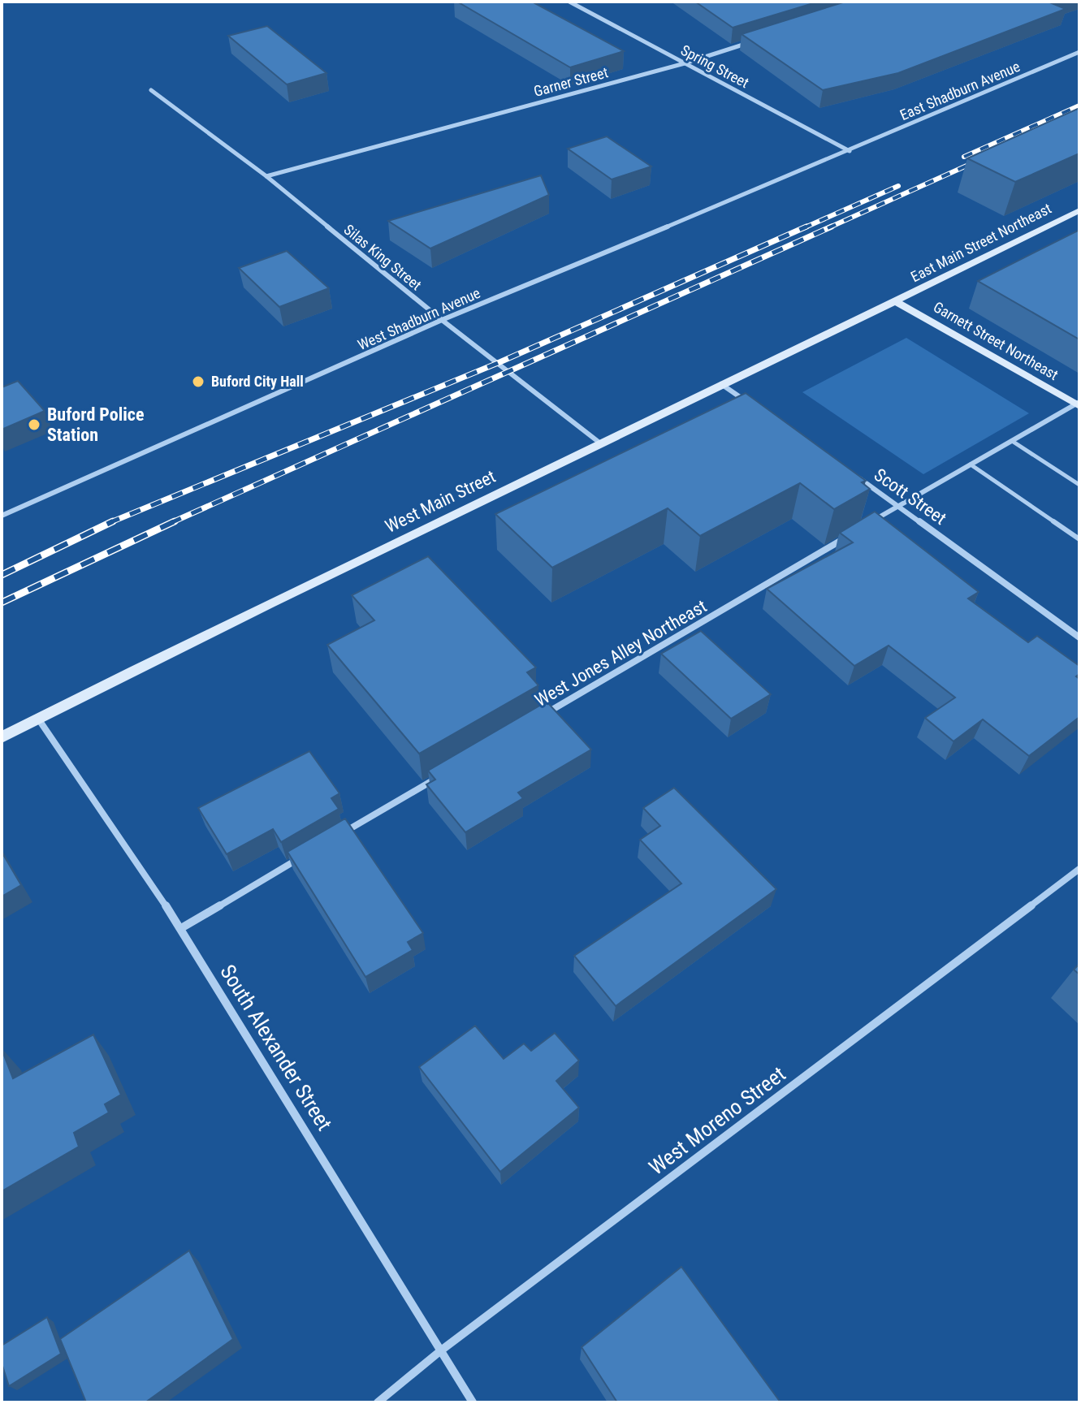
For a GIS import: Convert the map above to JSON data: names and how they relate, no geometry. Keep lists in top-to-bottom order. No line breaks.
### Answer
{"streets":{"street":["Spring Street","Garner Street","East Shadburn Avenue","East Main Street Northeast","Silas King Street","West Shadburn Avenue","Garnett Street Northeast","Scott Street","West Main Street","West Jones Alley Northeast","South Alexander Street","West Moreno Street"]},"crossings":[["Spring Street","Garner Street"],["Spring Street","East Shadburn Avenue"],["Spring Street","West Shadburn Avenue"],["Garner Street","Silas King Street"],["East Shadburn Avenue","West Shadburn Avenue"],["East Main Street Northeast","Garnett Street Northeast"],["East Main Street Northeast","West Main Street"],["Silas King Street","West Shadburn Avenue"],["Silas King Street","West Main Street"],["Garnett Street Northeast","West Main Street"],["West Main Street","South Alexander Street"],["South Alexander Street","West Moreno Street"]],"places":["Buford City Hall","Buford Police Station"]}
